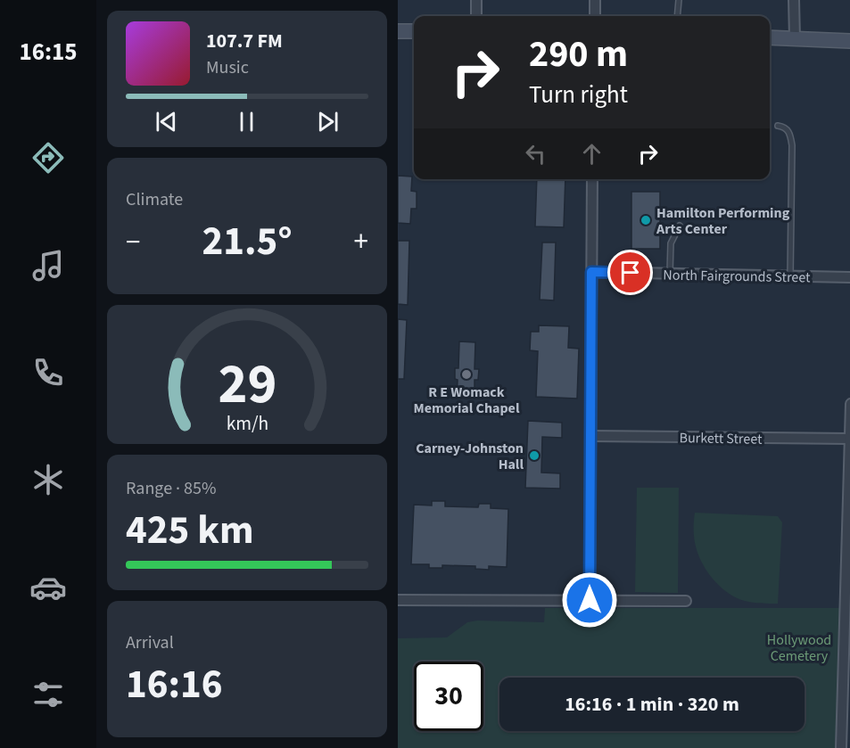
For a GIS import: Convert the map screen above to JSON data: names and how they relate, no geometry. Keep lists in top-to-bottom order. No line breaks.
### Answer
{"streets":{"street":["North Fairgrounds Street","Burkett Street"]},"parks":["Hollywood Cemetery"],"places":["Hamilton Performing Arts Center","R E Womack Memorial Chapel","Carney-Johnston Hall"],"page":{"tabs":"16:15","turn":["290 m","Turn right"],"song":["107.7 FM","Music"],"tile":["Climate",["Range · 85%","425 km"],["Arrival","16:16"]],"heat":["−","21.5°","+"],"limit":"30","trip":"16:16 · 1 min · 320 m","gauge":["29","km/h"]}}
